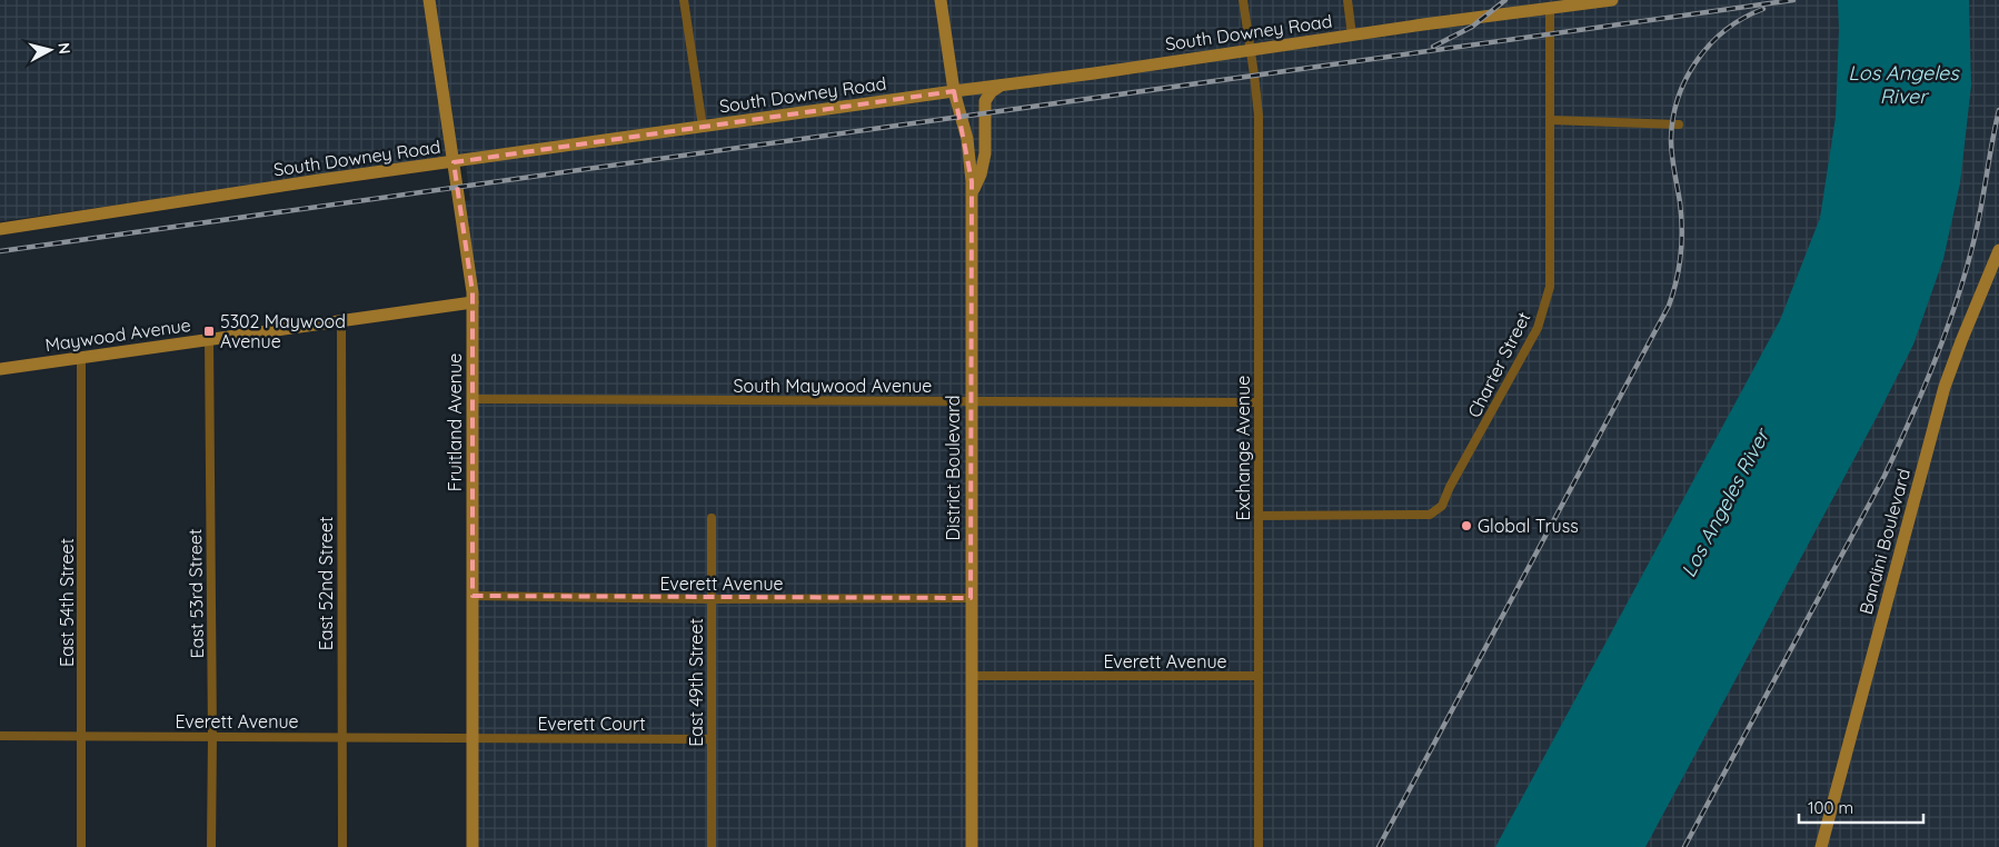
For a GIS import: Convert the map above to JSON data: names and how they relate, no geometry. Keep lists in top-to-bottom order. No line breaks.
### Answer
{"streets":{"main road":["South Downey Road","Maywood Avenue","Fruitland Avenue","District Boulevard","Bandini Boulevard"],"street":["Charter Street","South Maywood Avenue","Exchange Avenue","East 52nd Street","Everett Avenue","East 53rd Street","East 54th Street","East 49th Street","Everett Court"]},"crossings":[["South Downey Road","Charter Street"],["South Downey Road","Fruitland Avenue"],["South Downey Road","Exchange Avenue"],["South Downey Road","District Boulevard"],["Maywood Avenue","Fruitland Avenue"],["Maywood Avenue","East 52nd Street"],["Maywood Avenue","East 53rd Street"],["Maywood Avenue","East 54th Street"],["Charter Street","Exchange Avenue"],["South Maywood Avenue","Fruitland Avenue"],["South Maywood Avenue","Exchange Avenue"],["South Maywood Avenue","District Boulevard"],["Fruitland Avenue","Everett Avenue"],["Fruitland Avenue","Everett Court"],["Exchange Avenue","Everett Avenue"],["District Boulevard","Everett Avenue"],["East 52nd Street","Everett Avenue"],["Everett Avenue","East 53rd Street"],["Everett Avenue","East 54th Street"],["Everett Avenue","East 49th Street"],["Everett Avenue","Everett Court"],["East 49th Street","Everett Court"]],"water":["Los Angeles River"],"places":{"transit":["5302 Maywood Avenue"],"other":["Global Truss"]},"scale_bar":"100 m","north":"right"}
